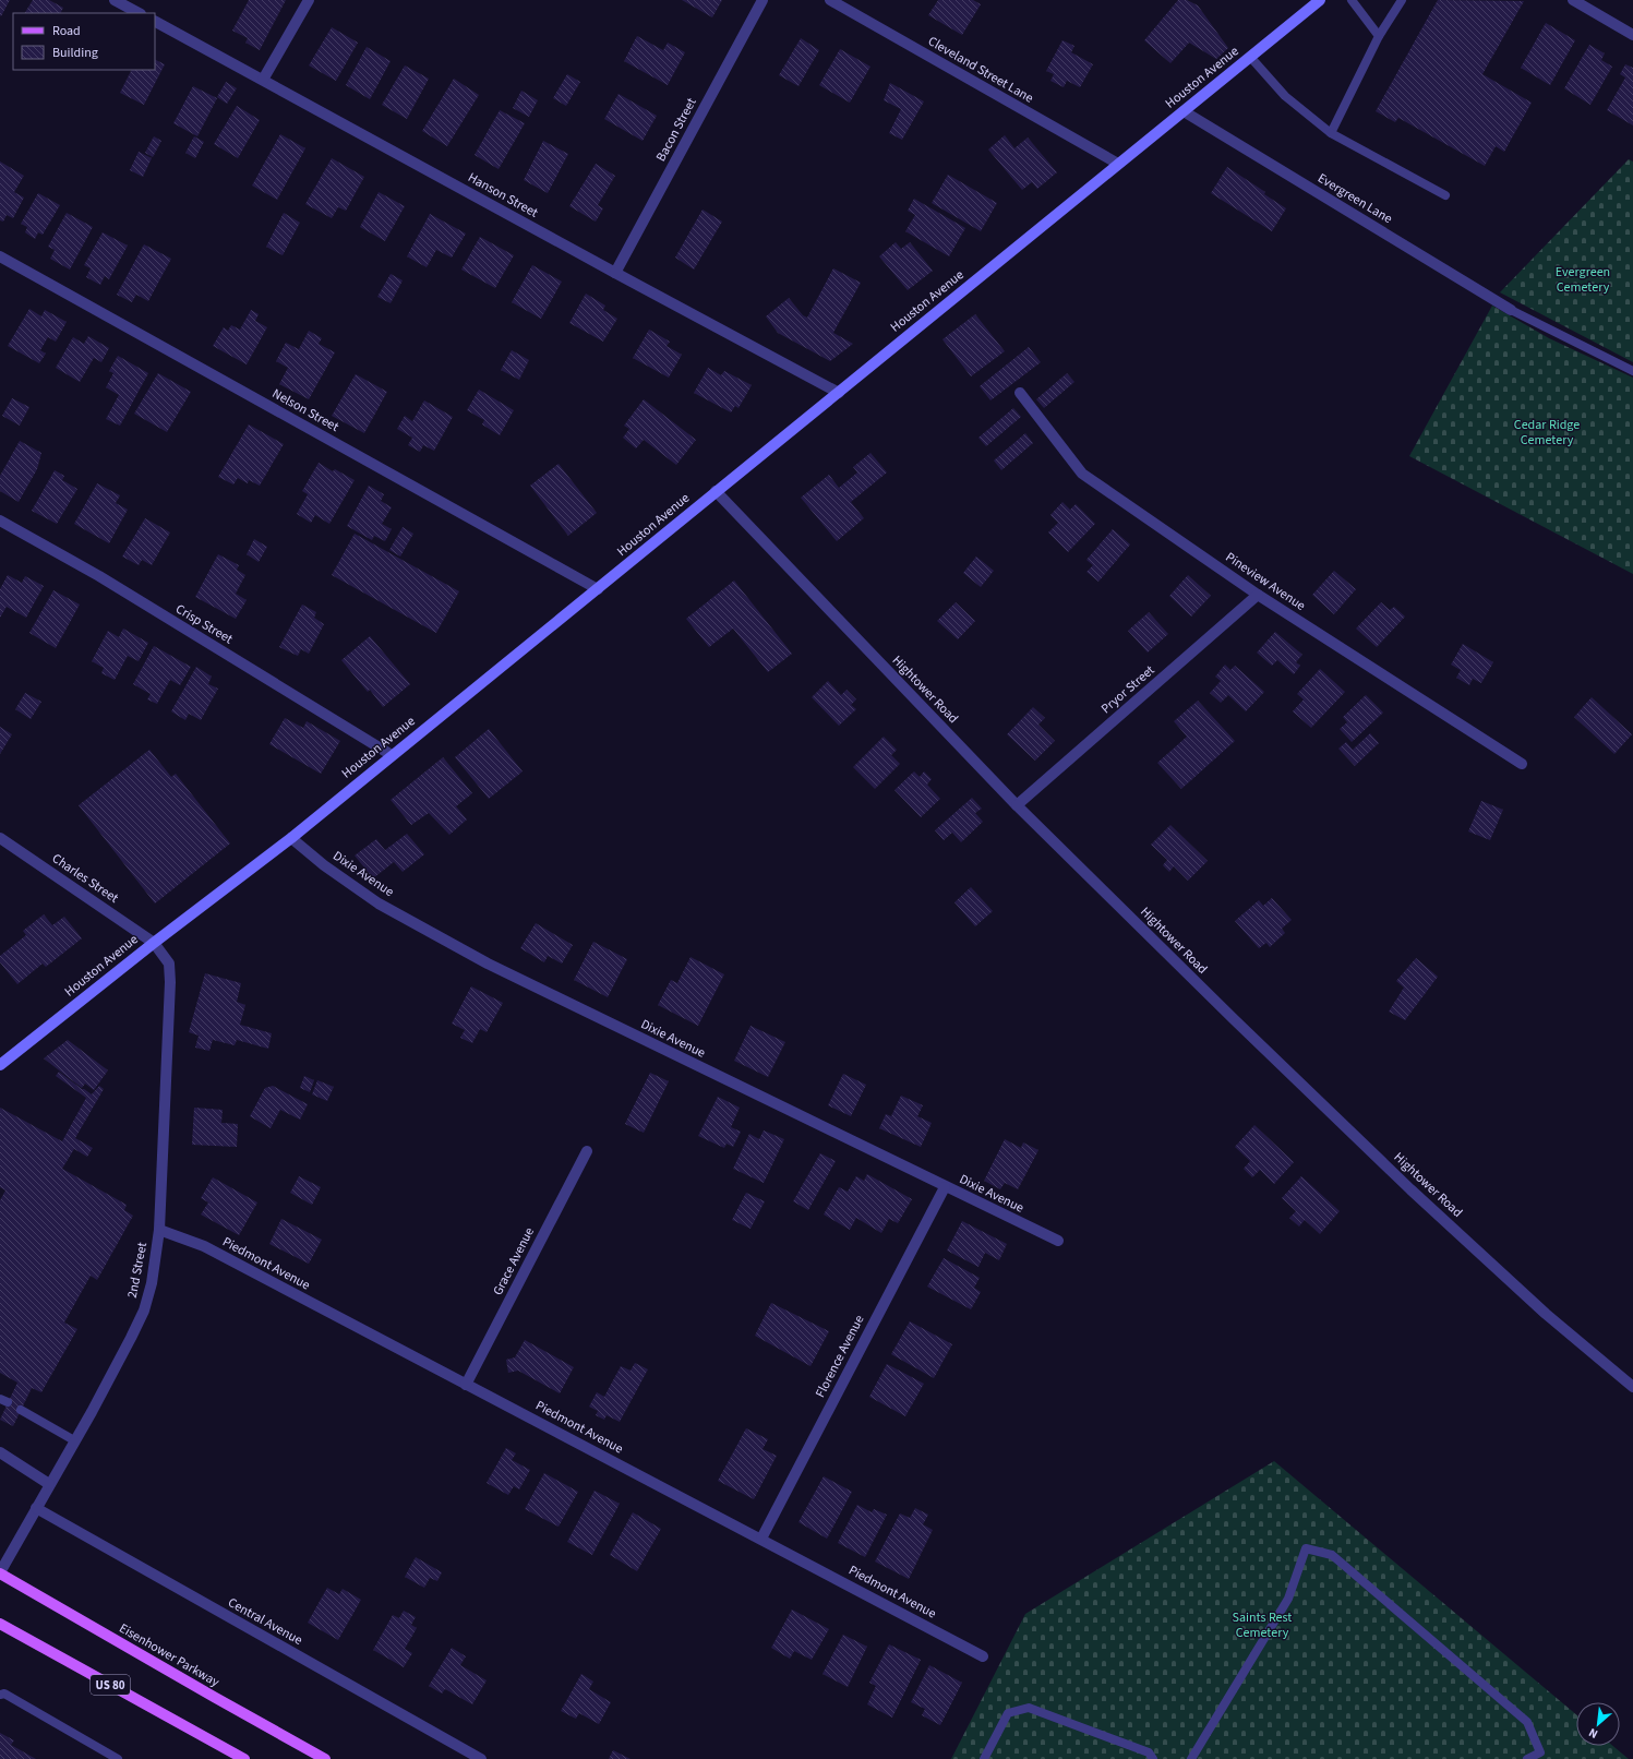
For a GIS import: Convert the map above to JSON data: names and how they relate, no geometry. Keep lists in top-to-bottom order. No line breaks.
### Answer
{"streets":{"main road":["Eisenhower Parkway","US 80"],"street":["Cleveland Street Lane","Houston Avenue","Bacon Street","Hanson Street","Evergreen Lane","Nelson Street","Pineview Avenue","Crisp Street","Hightower Road","Pryor Street","Dixie Avenue","Charles Street","Grace Avenue","Piedmont Avenue","2nd Street","Florence Avenue","Central Avenue"]},"crossings":[["Cleveland Street Lane","Houston Avenue"],["Houston Avenue","Hanson Street"],["Houston Avenue","Evergreen Lane"],["Houston Avenue","Nelson Street"],["Houston Avenue","Crisp Street"],["Houston Avenue","Hightower Road"],["Houston Avenue","Dixie Avenue"],["Houston Avenue","Charles Street"],["Houston Avenue","2nd Street"],["Bacon Street","Hanson Street"],["Pineview Avenue","Pryor Street"],["Hightower Road","Pryor Street"],["Dixie Avenue","Florence Avenue"],["Charles Street","2nd Street"],["Grace Avenue","Piedmont Avenue"],["Piedmont Avenue","2nd Street"],["Piedmont Avenue","Florence Avenue"],["2nd Street","Central Avenue"],["2nd Street","Eisenhower Parkway"]],"parks":["Evergreen Cemetery","Cedar Ridge Cemetery","Saints Rest Cemetery"],"legend":["Road","Building"],"north":"bottom left"}
